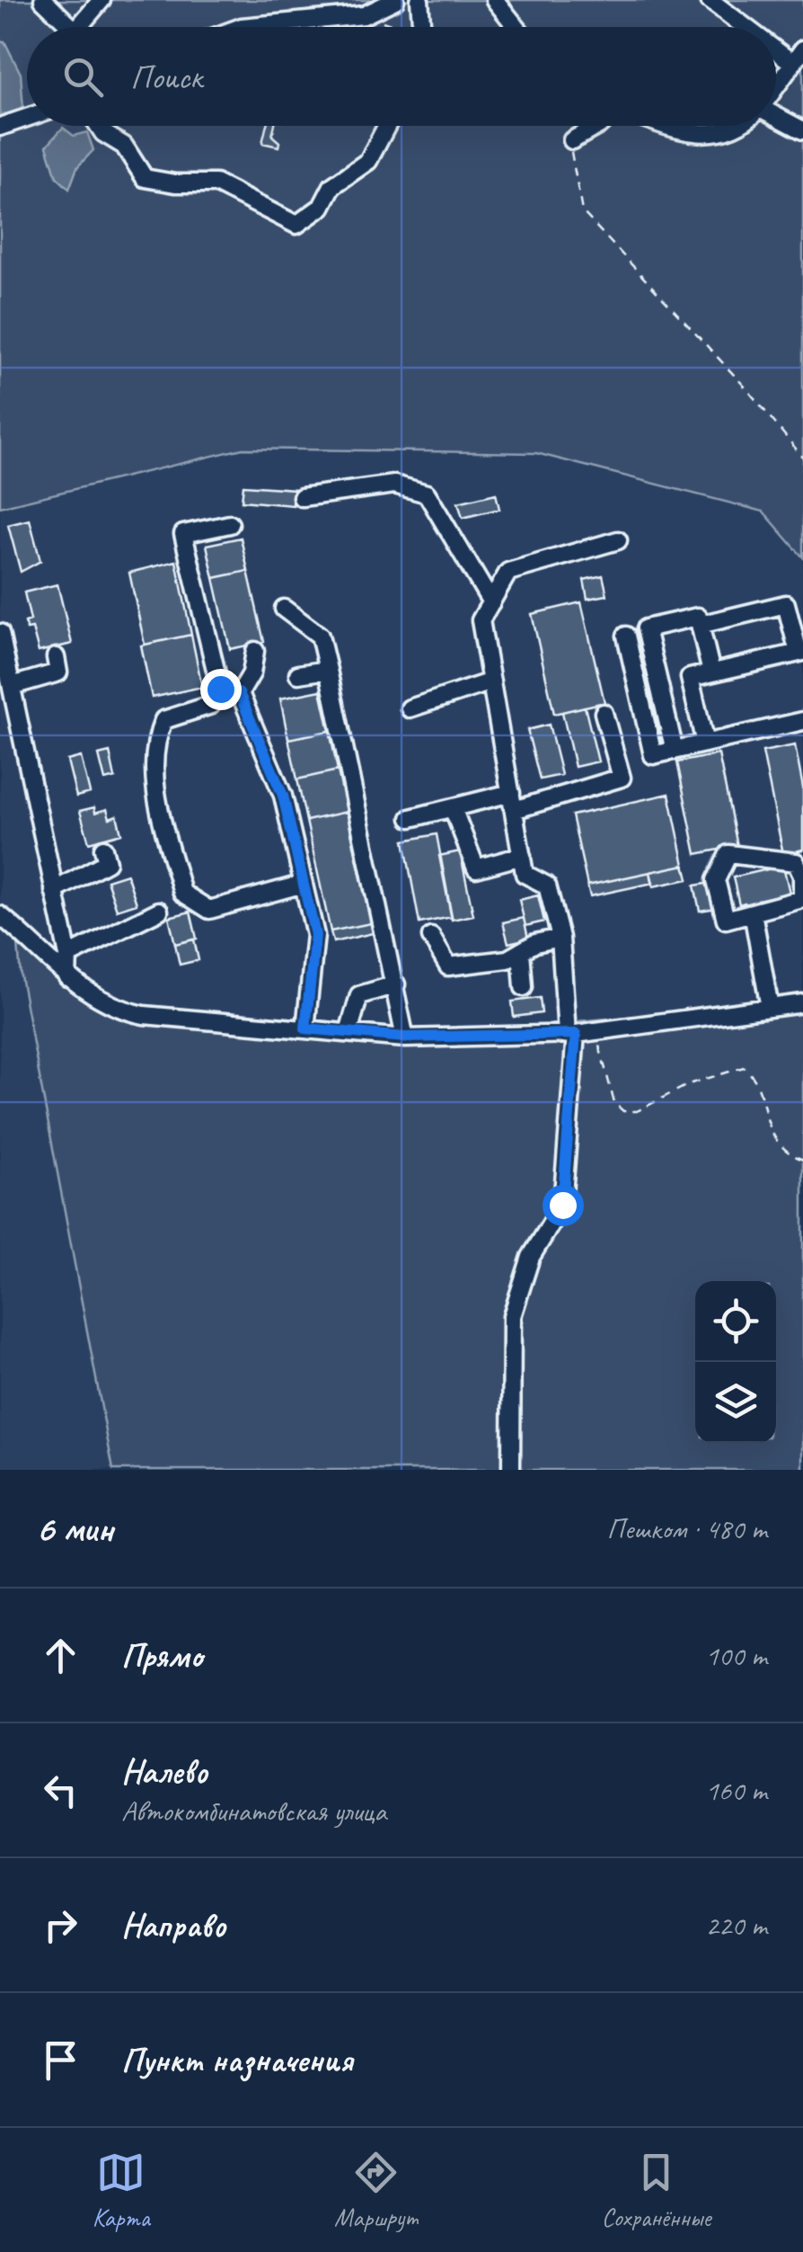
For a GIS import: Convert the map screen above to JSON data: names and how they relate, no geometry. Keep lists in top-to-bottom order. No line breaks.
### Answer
{"page":{"search":"Поиск","heading":["6 мин","Пешком · 480 m"],"list":[["Прямо","100 m"],["Налево","Автокомбинатовская улица","160 m"],["Направо","220 m"],"Пункт назначения"],"nav":["Карта","Маршрут","Сохранённые"]}}
